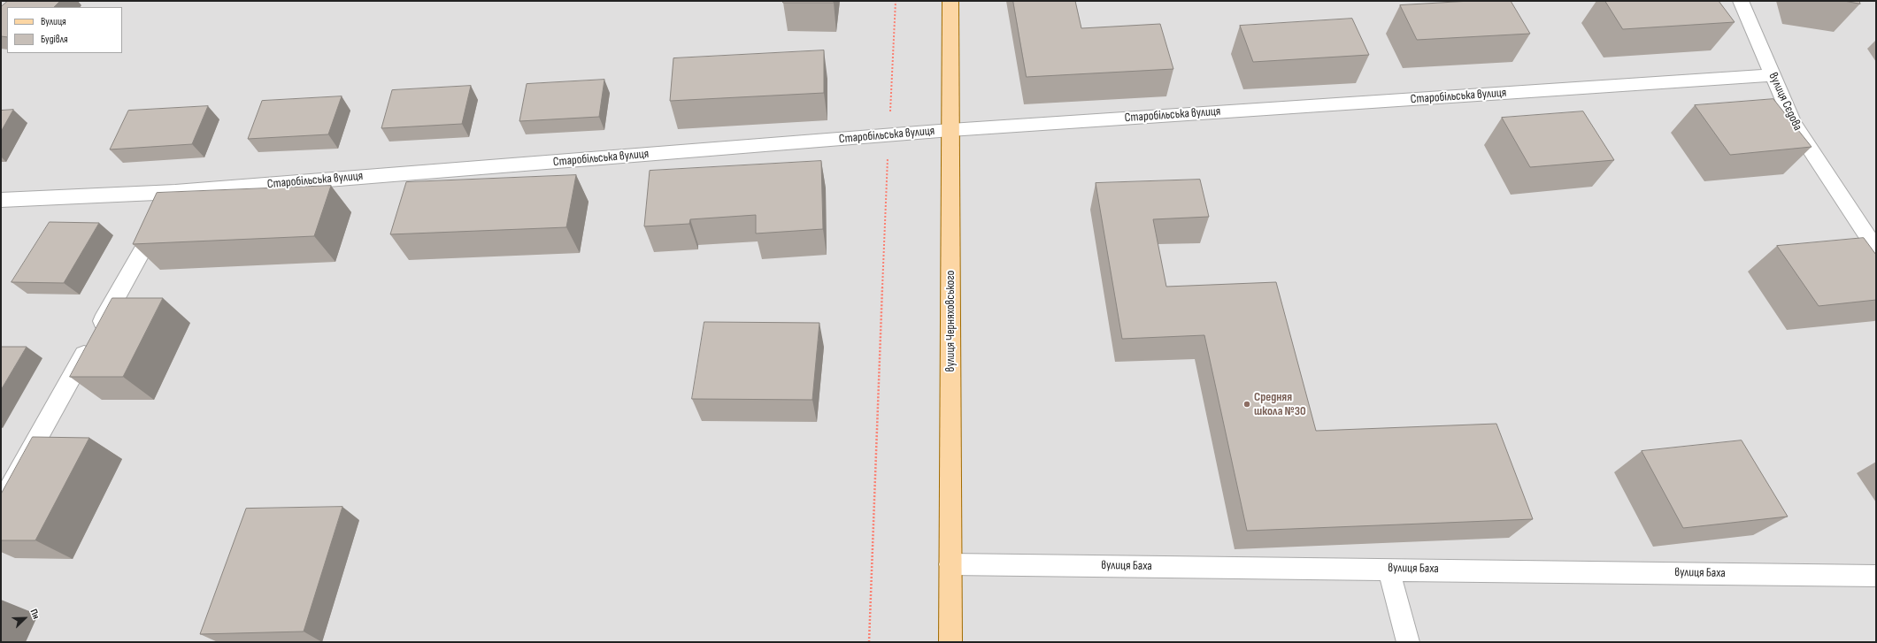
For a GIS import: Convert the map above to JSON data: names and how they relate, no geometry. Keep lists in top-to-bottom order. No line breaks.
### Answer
{"streets":{"main road":["вулиця Черняховського"],"street":["Старобільська вулиця","вулиця Сєдова","вулиця Баха"]},"crossings":[["Старобільська вулиця","вулиця Сєдова"],["Старобільська вулиця","вулиця Черняховського"],["вулиця Черняховського","вулиця Баха"]],"places":["Средняя школа №30"],"legend":["Вулиця","Будівля"],"north":"top right"}
